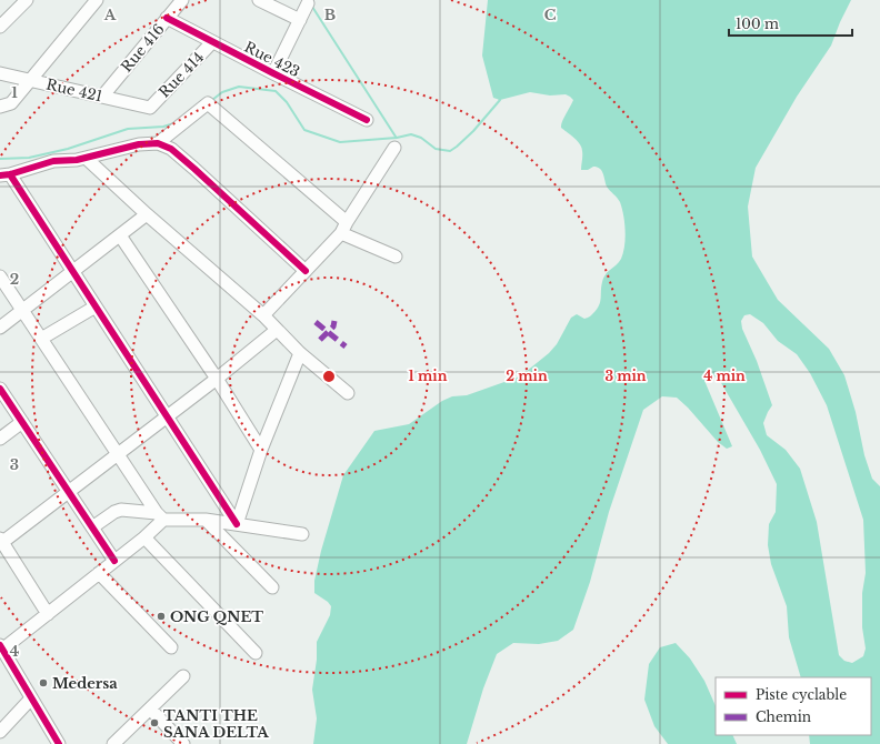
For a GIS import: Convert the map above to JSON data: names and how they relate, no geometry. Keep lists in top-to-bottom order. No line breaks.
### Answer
{"streets":{"street":["Rue 416","Rue 423","Rue 414","Rue 421"]},"crossings":[["Rue 416","Rue 423"],["Rue 416","Rue 421"],["Rue 423","Rue 414"],["Rue 414","Rue 421"]],"places":["ONG QNET","Medersa","TANTI THE SANA DELTA"],"legend":["Piste cyclable","Chemin"],"scale_bar":"100 m","grid":{"columns":["A","B","C"],"rows":["1","2","3","4"]},"rings":["1 min","2 min","3 min","4 min"]}
